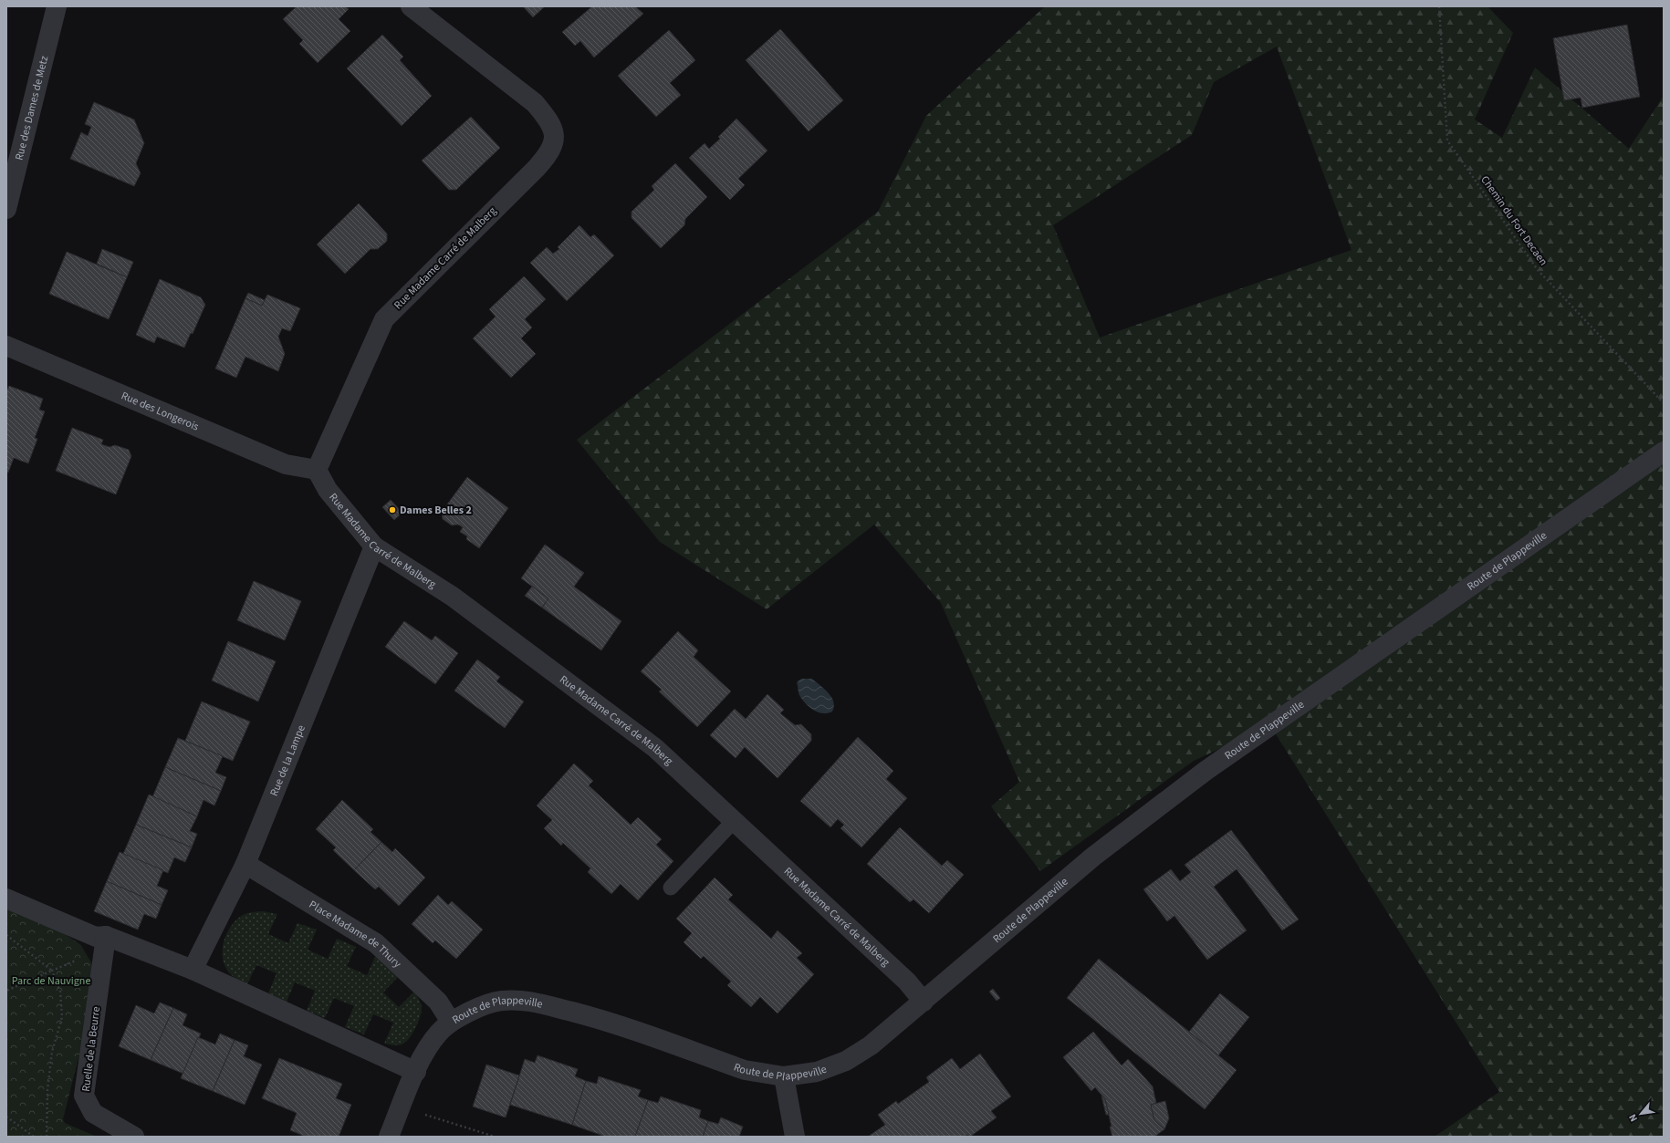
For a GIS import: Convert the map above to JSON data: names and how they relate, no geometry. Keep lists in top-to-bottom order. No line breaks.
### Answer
{"streets":{"street":["Rue des Dames de Metz","Rue Madame Carré de Malberg","Rue des Longerois","Route de Plappeville","Rue de la Lampe","Place Madame de Thury","Ruelle de la Beurre"],"path":["Chemin du Fort Decaen"]},"crossings":[["Rue Madame Carré de Malberg","Rue des Longerois"],["Rue Madame Carré de Malberg","Route de Plappeville"],["Rue Madame Carré de Malberg","Rue de la Lampe"],["Route de Plappeville","Place Madame de Thury"],["Rue de la Lampe","Place Madame de Thury"]],"parks":["Parc de Nauvigne"],"places":["Dames Belles 2"],"north":"bottom left"}
